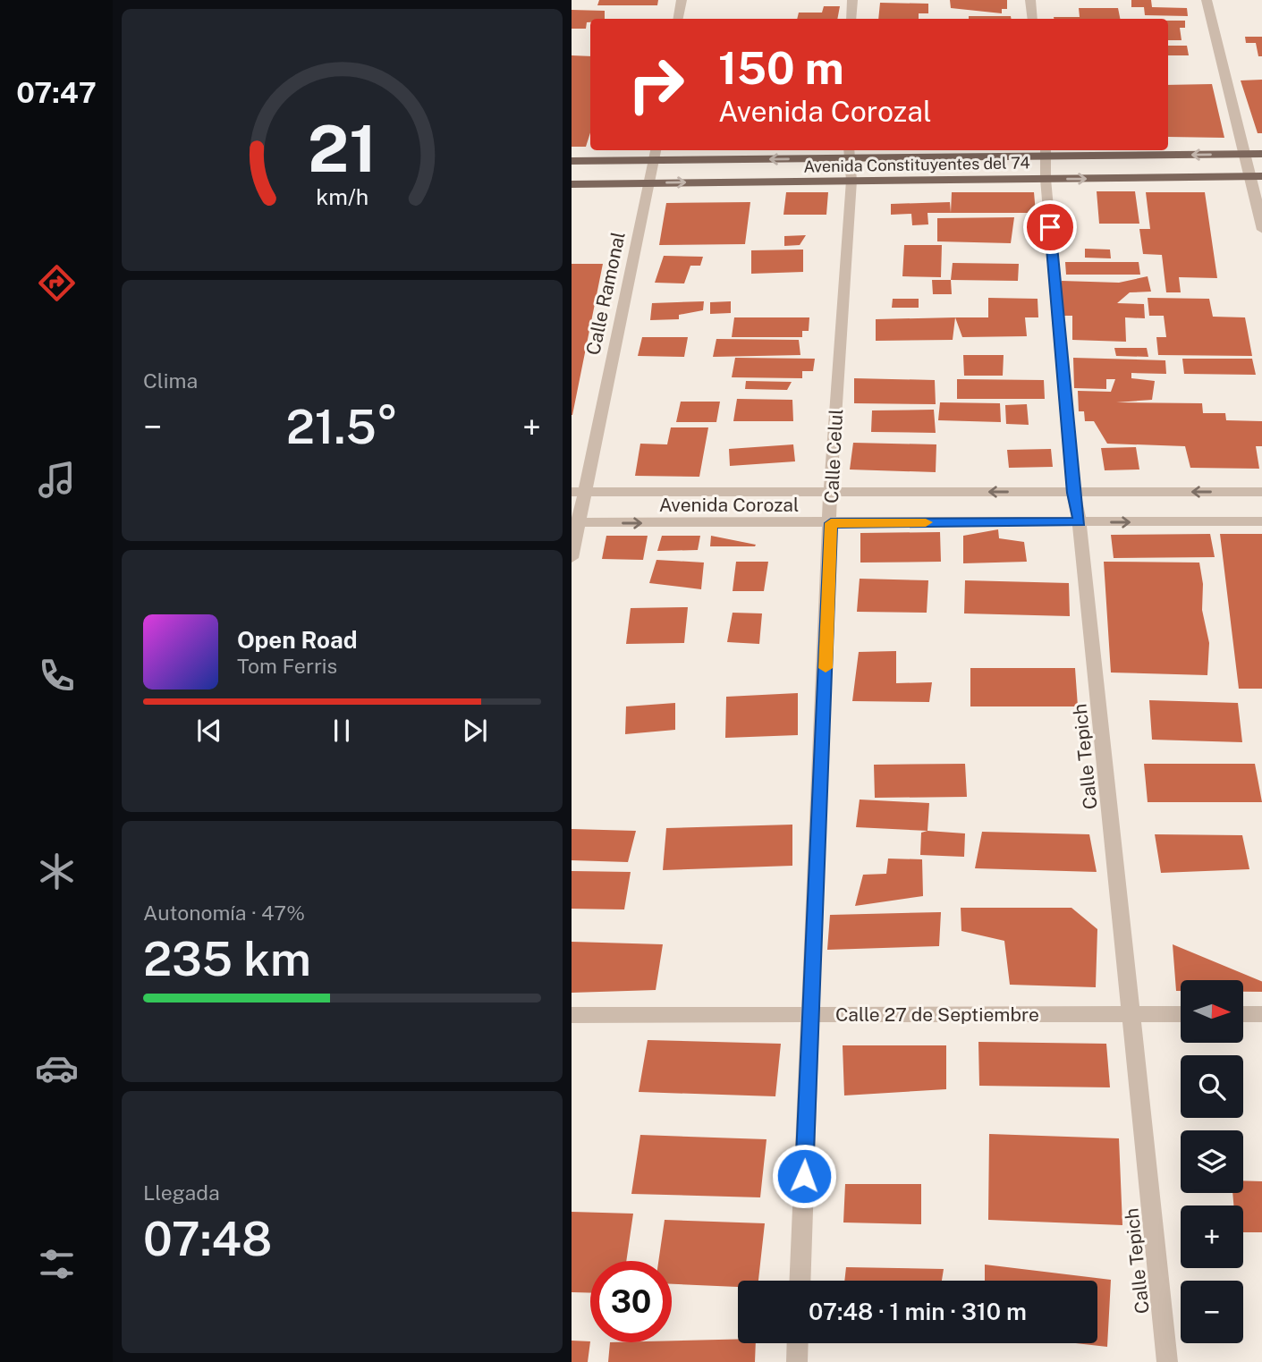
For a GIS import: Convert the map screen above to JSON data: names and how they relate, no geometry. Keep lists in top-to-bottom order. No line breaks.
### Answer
{"streets":{"main road":["Avenida Constituyentes del 74"],"street":["Calle Ramonal","Calle Celul","Avenida Corozal","Calle Tepich","Calle 27 de Septiembre"]},"crossings":[["Avenida Constituyentes del 74","Calle Ramonal"],["Avenida Constituyentes del 74","Calle Celul"],["Avenida Constituyentes del 74","Calle Tepich"],["Calle Ramonal","Avenida Corozal"],["Calle Celul","Avenida Corozal"],["Calle Celul","Calle 27 de Septiembre"],["Avenida Corozal","Calle Tepich"],["Calle Tepich","Calle 27 de Septiembre"]],"north":"right","page":{"tabs":"07:47","turn":["150 m","Avenida Corozal"],"tile":["Clima",["Autonomía · 47%","235 km"],["Llegada","07:48"]],"heat":["−","21.5°","+"],"song":["Open Road","Tom Ferris"],"map_buttons":["+","−"],"limit":"30","trip":"07:48 · 1 min · 310 m","gauge":["21","km/h"]}}
